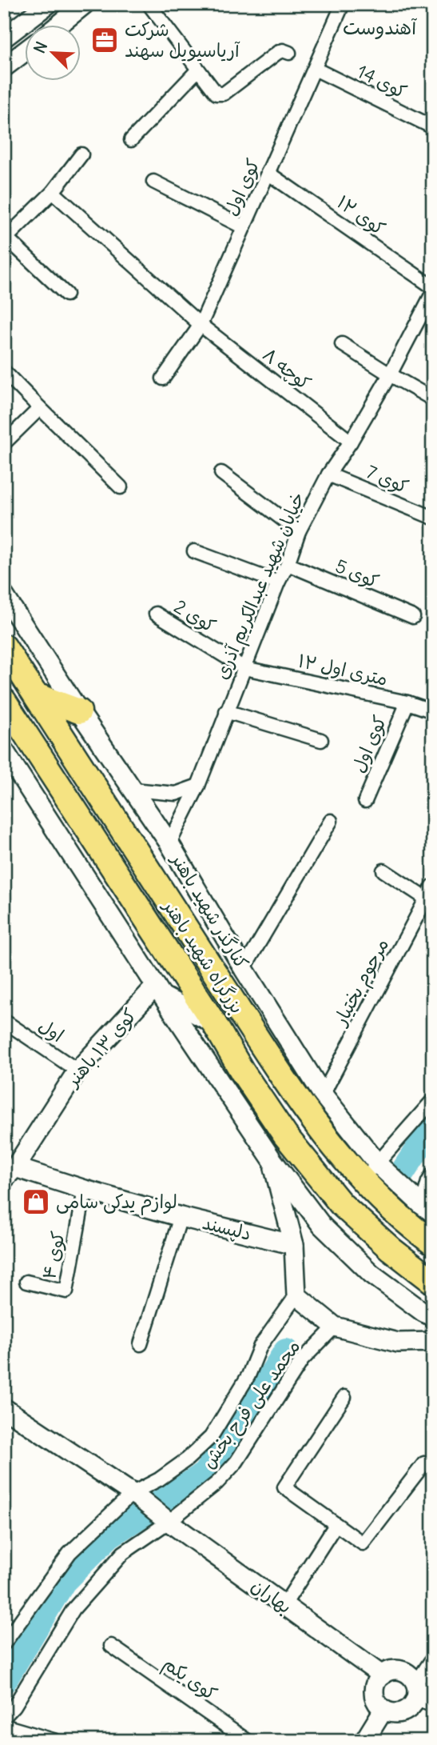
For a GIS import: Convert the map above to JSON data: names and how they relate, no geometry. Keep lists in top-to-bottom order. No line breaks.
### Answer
{"streets":{"highway":["بزرگراه شهید باهنر"],"main road":["کنارگذر شهید باهنر","کوی ۱۳ باهنر","دلپسند","بهاران"],"street":["کوی 14","کوی اول","کوی ۱۲","کوچه ۸","کوی 7","کوی 5","خیابان شهید عبدالکریم آذری","کوی 2","۱۲ متری اول","مرحوم بختیار","اول","کوی ۴","محمد علی فرح بخش","کوی یکم"]},"crossings":[["کوی 14","کوی اول"],["کوی اول","کوی ۱۲"],["کوی اول","کوچه ۸"],["کوی اول","۱۲ متری اول"],["کوچه ۸","خیابان شهید عبدالکریم آذری"],["کوی 7","خیابان شهید عبدالکریم آذری"],["کوی 5","خیابان شهید عبدالکریم آذری"],["خیابان شهید عبدالکریم آذری","کوی 2"],["خیابان شهید عبدالکریم آذری","۱۲ متری اول"],["خیابان شهید عبدالکریم آذری","کنارگذر شهید باهنر"],["کوی 2","۱۲ متری اول"],["کنارگذر شهید باهنر","بزرگراه شهید باهنر"],["کنارگذر شهید باهنر","مرحوم بختیار"],["اول","کوی ۱۳ باهنر"],["کوی ۱۳ باهنر","دلپسند"],["دلپسند","کوی ۴"],["محمد علی فرح بخش","بهاران"]],"districts":["آهندوست"],"places":{"office":["شرکت آریاسیویل سهند"],"shop":["لوازم یدکی سامی"]},"north":"top left"}
